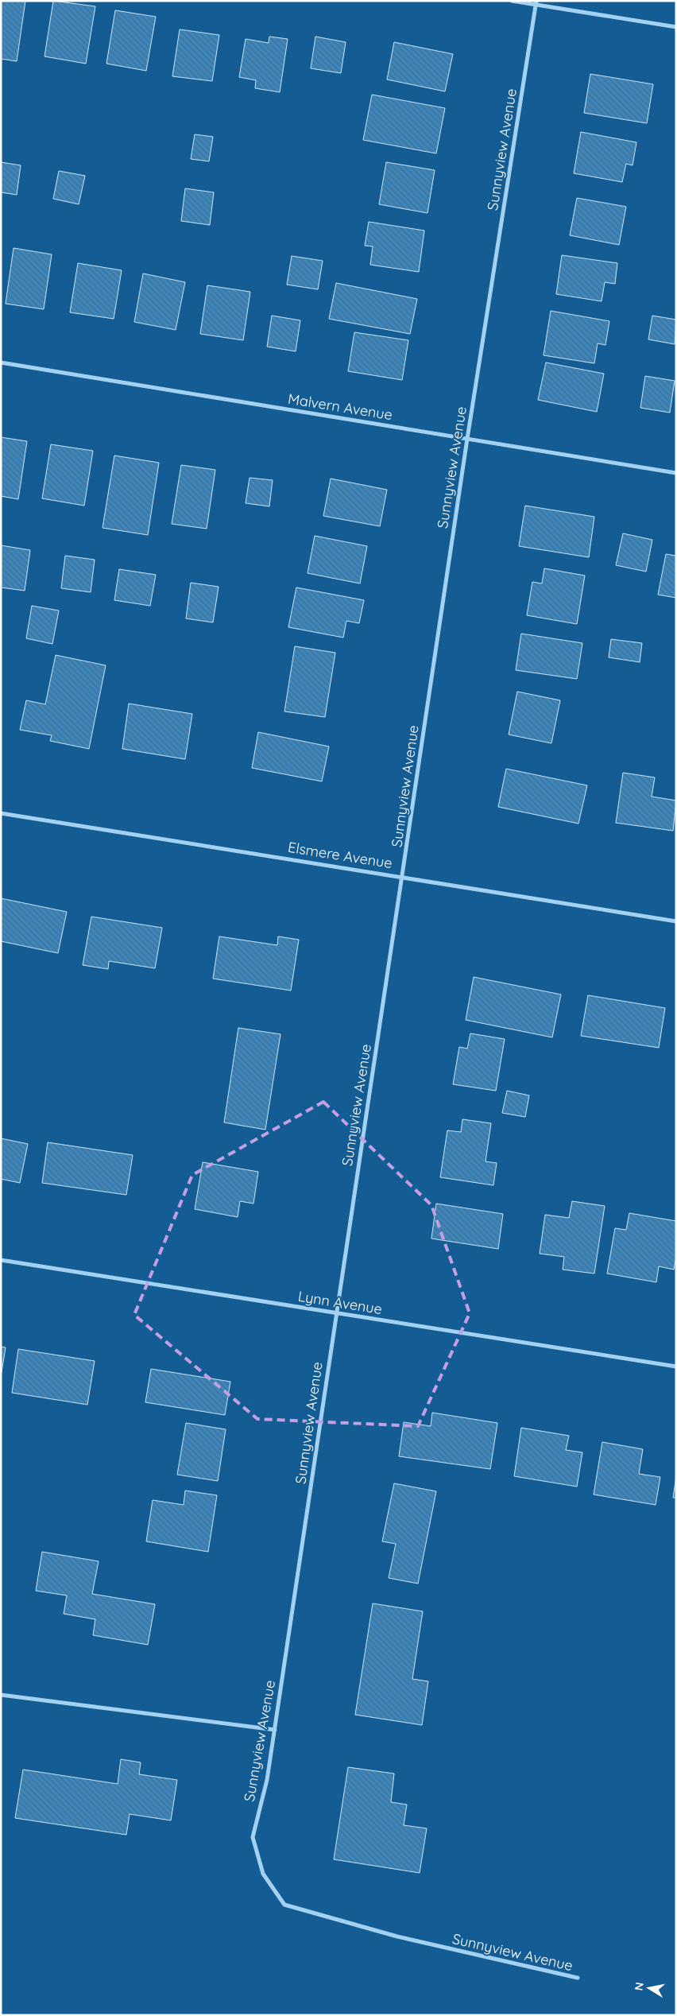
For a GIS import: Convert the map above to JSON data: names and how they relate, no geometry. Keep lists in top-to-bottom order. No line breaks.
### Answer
{"streets":{"street":["Sunnyview Avenue","Malvern Avenue","Elsmere Avenue","Lynn Avenue"]},"crossings":[["Sunnyview Avenue","Malvern Avenue"],["Sunnyview Avenue","Elsmere Avenue"],["Sunnyview Avenue","Lynn Avenue"]],"north":"left"}
